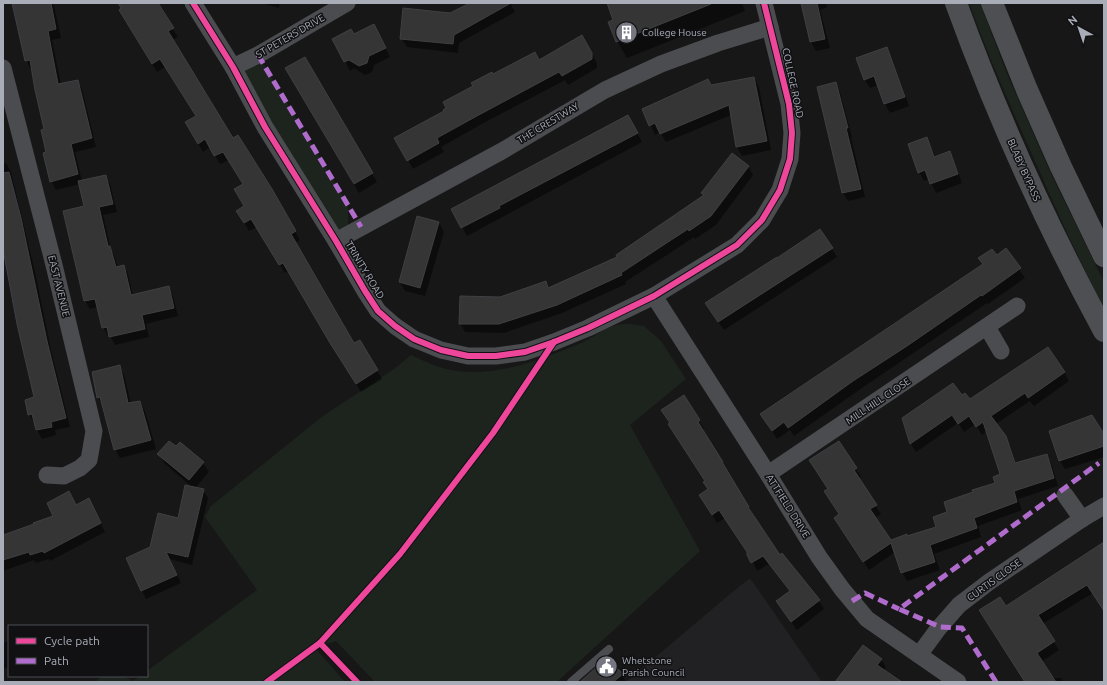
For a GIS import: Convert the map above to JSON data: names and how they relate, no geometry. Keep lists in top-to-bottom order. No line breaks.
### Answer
{"streets":{"main road":["BLABY BYPASS"],"street":["ST PETERS DRIVE","COLLEGE ROAD","THE CRESTWAY","TRINITY ROAD","EAST AVENUE","MILL HILL CLOSE","ATTFIELD DRIVE","CURTIS CLOSE"]},"crossings":[["ST PETERS DRIVE","TRINITY ROAD"],["COLLEGE ROAD","THE CRESTWAY"],["COLLEGE ROAD","TRINITY ROAD"],["COLLEGE ROAD","ATTFIELD DRIVE"],["THE CRESTWAY","TRINITY ROAD"],["TRINITY ROAD","ATTFIELD DRIVE"],["MILL HILL CLOSE","ATTFIELD DRIVE"],["ATTFIELD DRIVE","CURTIS CLOSE"]],"places":{"building":["College House"],"public building":["Whetstone Parish Council"]},"legend":["Cycle path","Path"],"north":"top left"}
